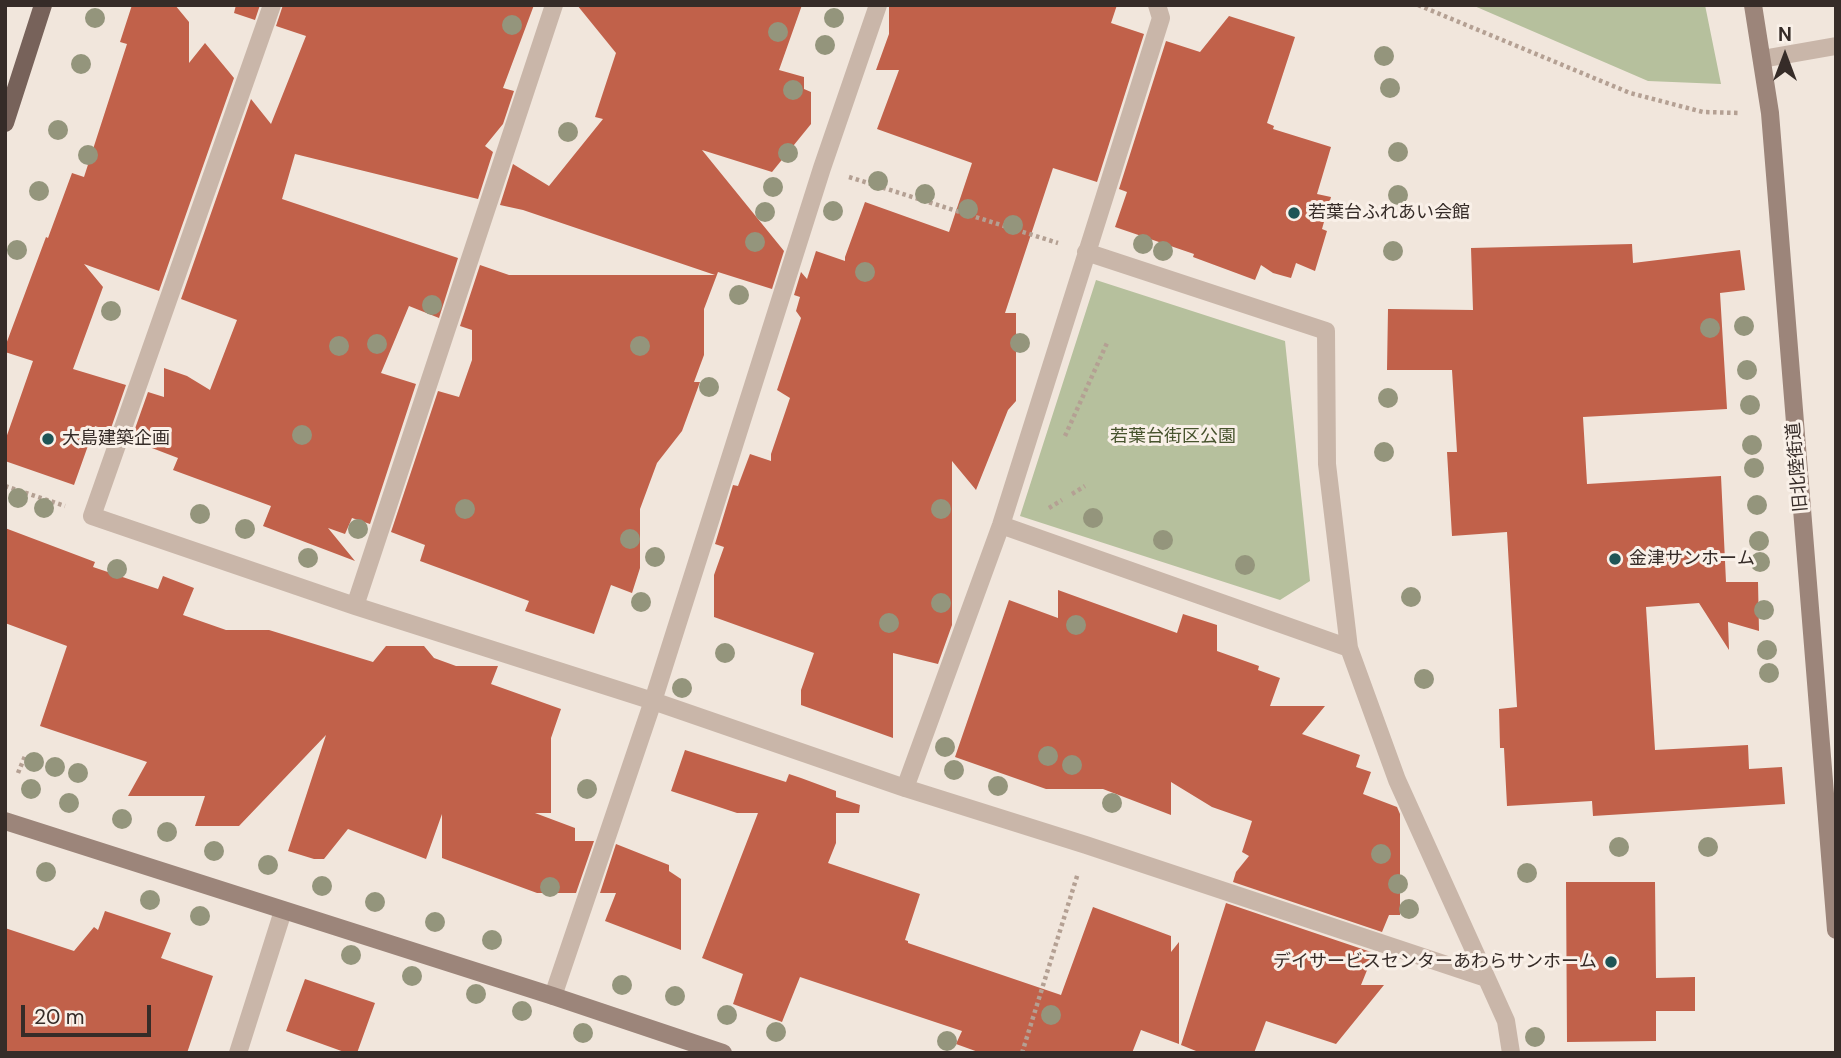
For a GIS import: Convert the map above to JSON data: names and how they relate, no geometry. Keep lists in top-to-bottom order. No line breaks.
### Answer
{"streets":{"street":["旧北陸街道"]},"parks":["若葉台街区公園"],"places":["若葉台ふれあい会館","大島建築企画","金津サンホーム","デイサービスセンターあわらサンホーム"],"scale_bar":"20 m","north":"top"}
